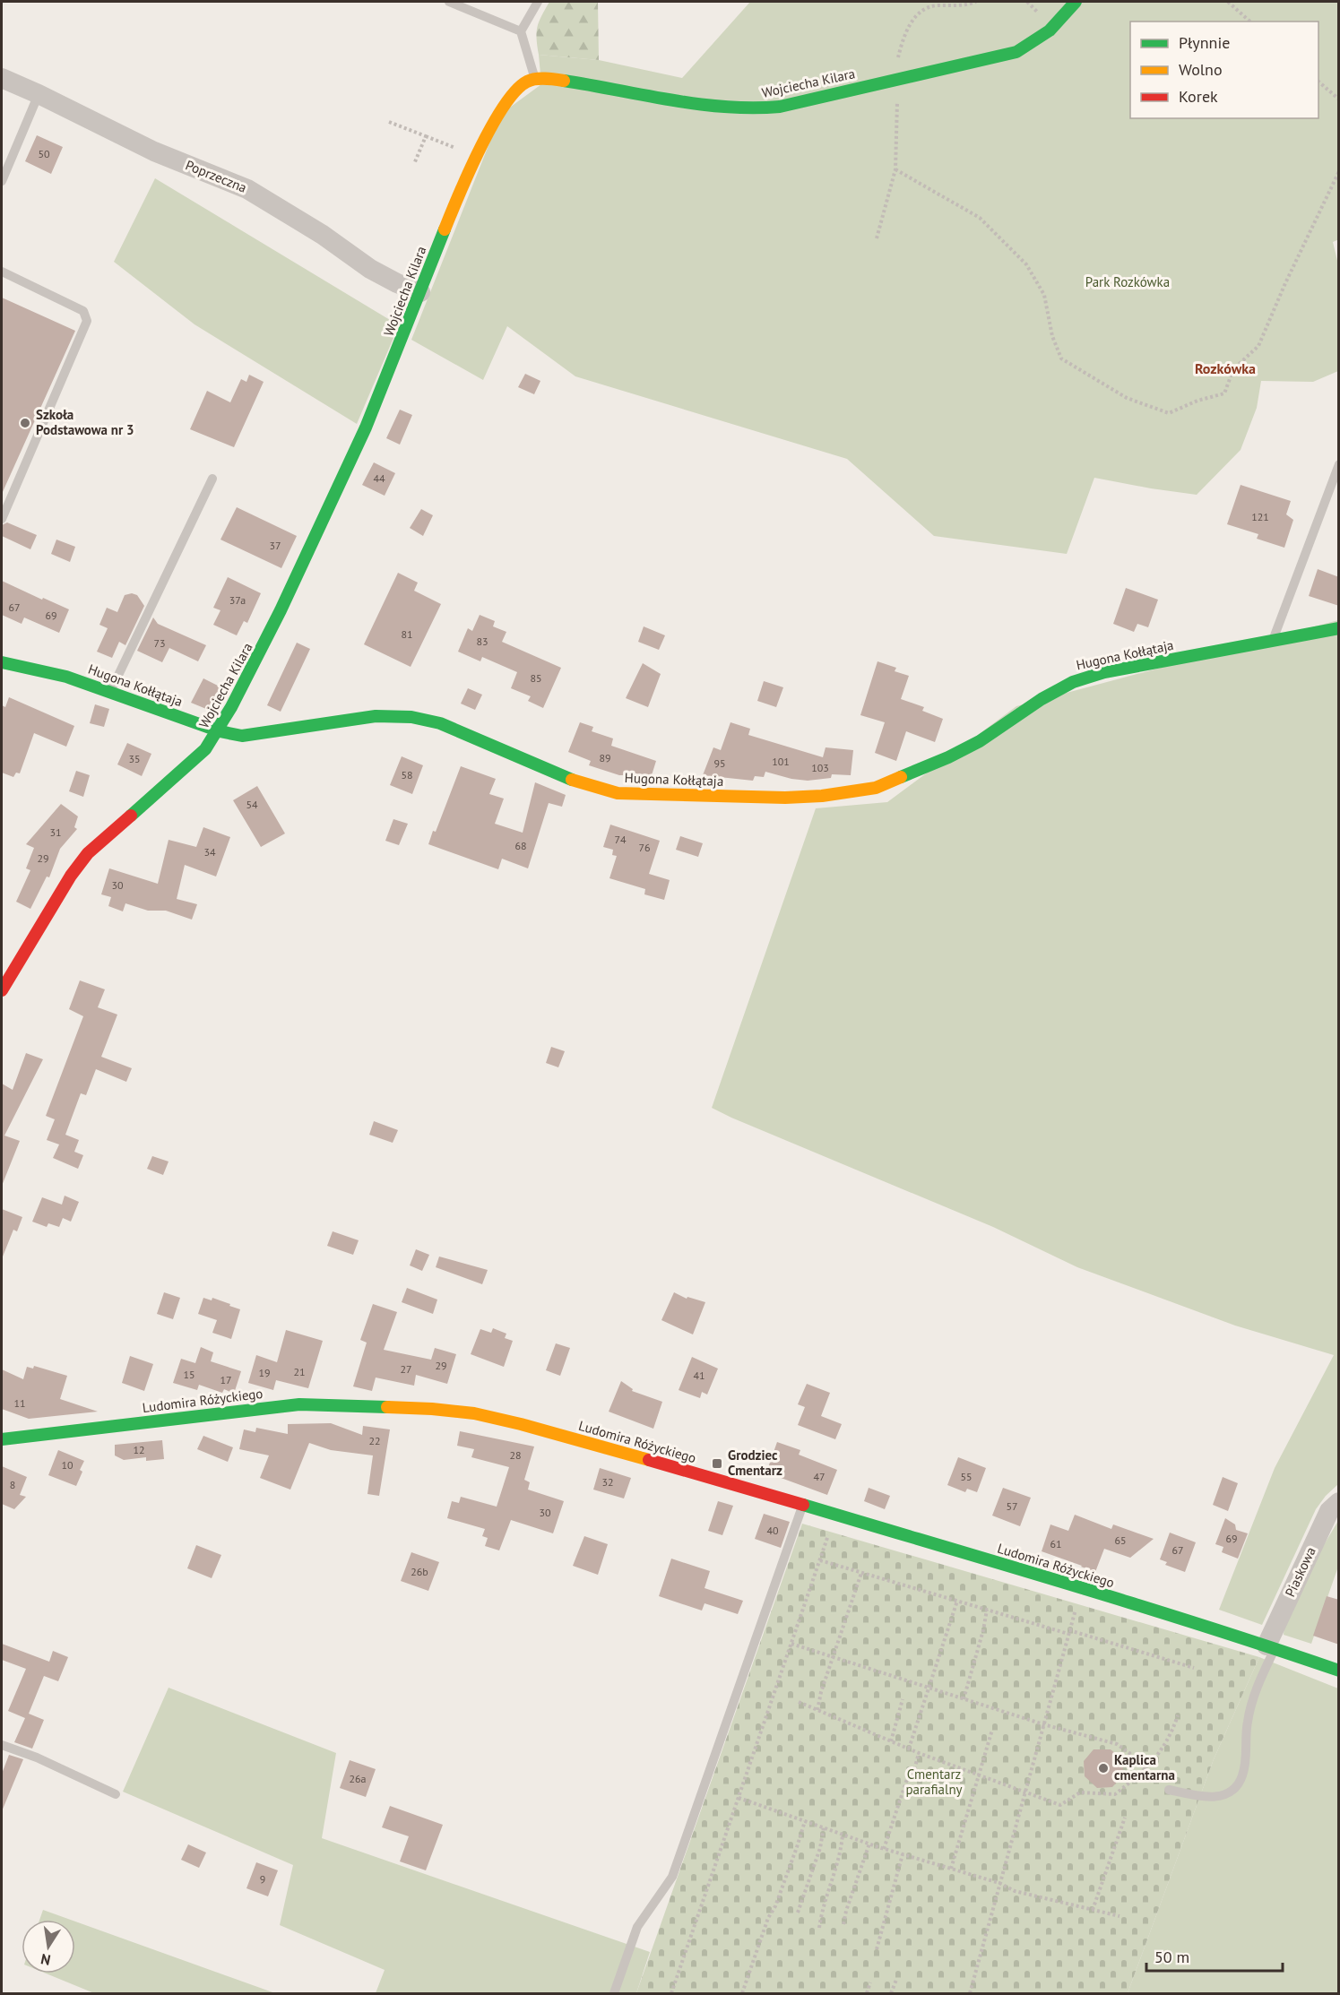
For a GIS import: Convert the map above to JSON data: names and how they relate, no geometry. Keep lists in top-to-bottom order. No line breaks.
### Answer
{"streets":{"street":["Wojciecha Kilara","Poprzeczna","Hugona Kołłątaja","Ludomira Różyckiego","Piaskowa"]},"crossings":[["Wojciecha Kilara","Poprzeczna"],["Wojciecha Kilara","Hugona Kołłątaja"],["Ludomira Różyckiego","Piaskowa"]],"districts":["Rozkówka"],"parks":["Park Rozkówka","Cmentarz parafialny"],"places":{"other":["Szkoła Podstawowa nr 3","Kaplica cmentarna"],"transit":["Grodziec Cmentarz"]},"house_numbers":["50","44","121","37","37a","67","69","81","83","73","85","89","35","101","95","103","58","54","31","74","68","76","34","29","30","29","27","21","19","15","41","17","11","22","12","28","10","47","55","32","8","57","30","40","69","65","61","67","26b","26a","9"],"legend":["Płynnie","Wolno","Korek"],"scale_bar":"50 m","north":"bottom"}
